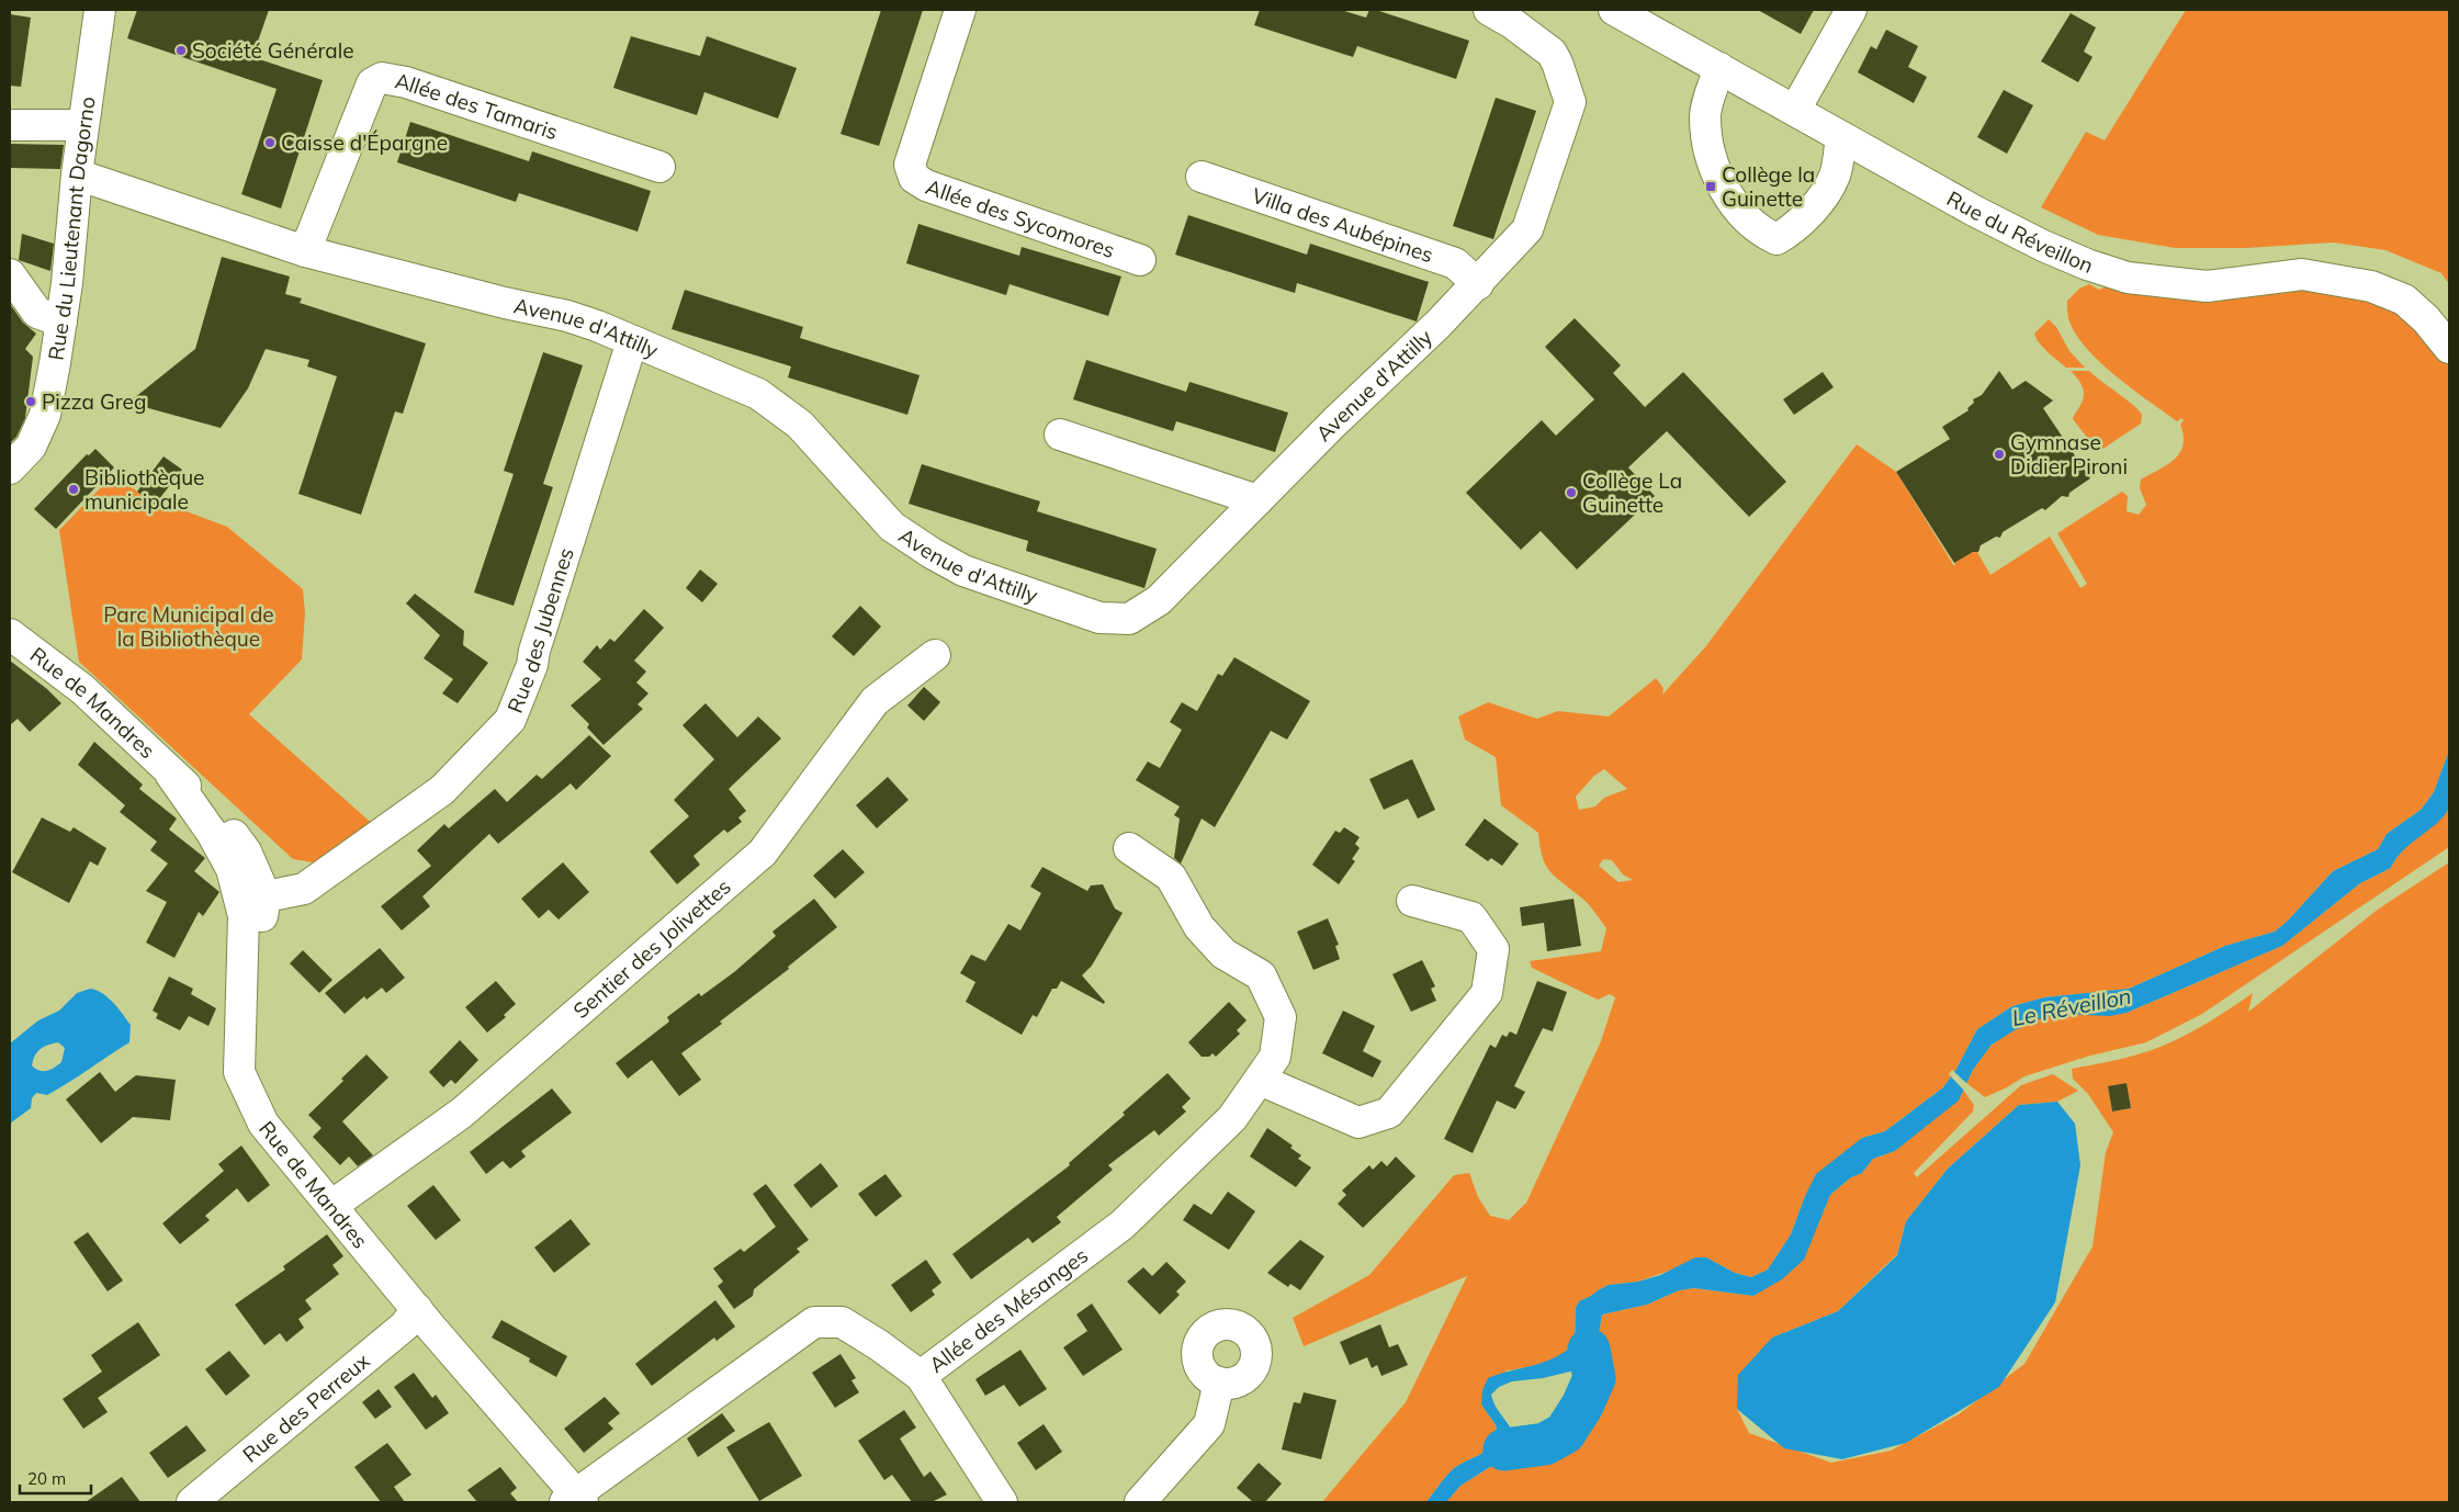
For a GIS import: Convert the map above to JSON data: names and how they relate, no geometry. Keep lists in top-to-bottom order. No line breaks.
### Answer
{"streets":{"street":["Allée des Tamaris","Allée des Sycomores","Villa des Aubépines","Rue du Lieutenant Dagorno","Rue du Réveillon","Avenue d'Attilly","Rue des Jubennes","Rue de Mandres","Sentier des Jolivettes","Allée des Mésanges","Rue des Perreux"]},"crossings":[["Allée des Tamaris","Avenue d'Attilly"],["Villa des Aubépines","Avenue d'Attilly"],["Rue du Lieutenant Dagorno","Avenue d'Attilly"],["Avenue d'Attilly","Rue des Jubennes"],["Rue des Jubennes","Rue de Mandres"],["Rue de Mandres","Sentier des Jolivettes"],["Rue de Mandres","Allée des Mésanges"],["Rue de Mandres","Rue des Perreux"]],"water":["Le Réveillon"],"parks":["Parc Municipal de la Bibliothèque"],"places":{"other":["Société Générale","Caisse d'Épargne","Pizza Greg","Gymnase Didier Pironi","Bibliothèque municipale","Collège La Guinette"],"transit":["Collège la Guinette"]},"scale_bar":"20 m"}
